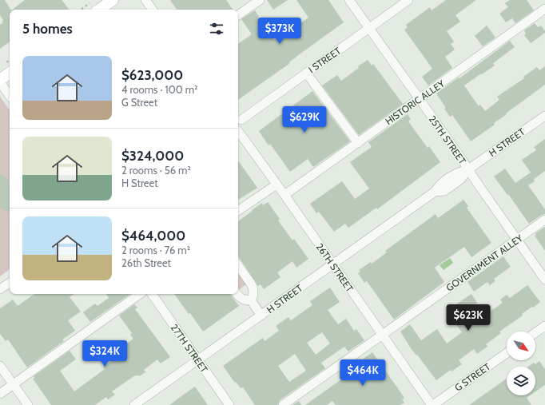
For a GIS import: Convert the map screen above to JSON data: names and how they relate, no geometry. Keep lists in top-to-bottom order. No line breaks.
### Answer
{"streets":{"street":["I STREET","HISTORIC ALLEY","25TH STREET","H STREET","GOVERNMENT ALLEY","26TH STREET","27TH STREET","G STREET"]},"crossings":[["I STREET","25TH STREET"],["HISTORIC ALLEY","25TH STREET"],["HISTORIC ALLEY","26TH STREET"],["25TH STREET","H STREET"],["25TH STREET","GOVERNMENT ALLEY"],["H STREET","26TH STREET"],["H STREET","27TH STREET"],["GOVERNMENT ALLEY","26TH STREET"],["26TH STREET","G STREET"]],"north":"bottom right","page":{"heading":"5 homes","price":["$373K","$629K","$623K","$324K","$464K"],"list":[{"name":"$623,000","note":"4 rooms · 100 m² · G Street"},{"name":"$324,000","note":"2 rooms · 56 m² · H Street"},{"name":"$464,000","note":"2 rooms · 76 m² · 26th Street"}]}}
